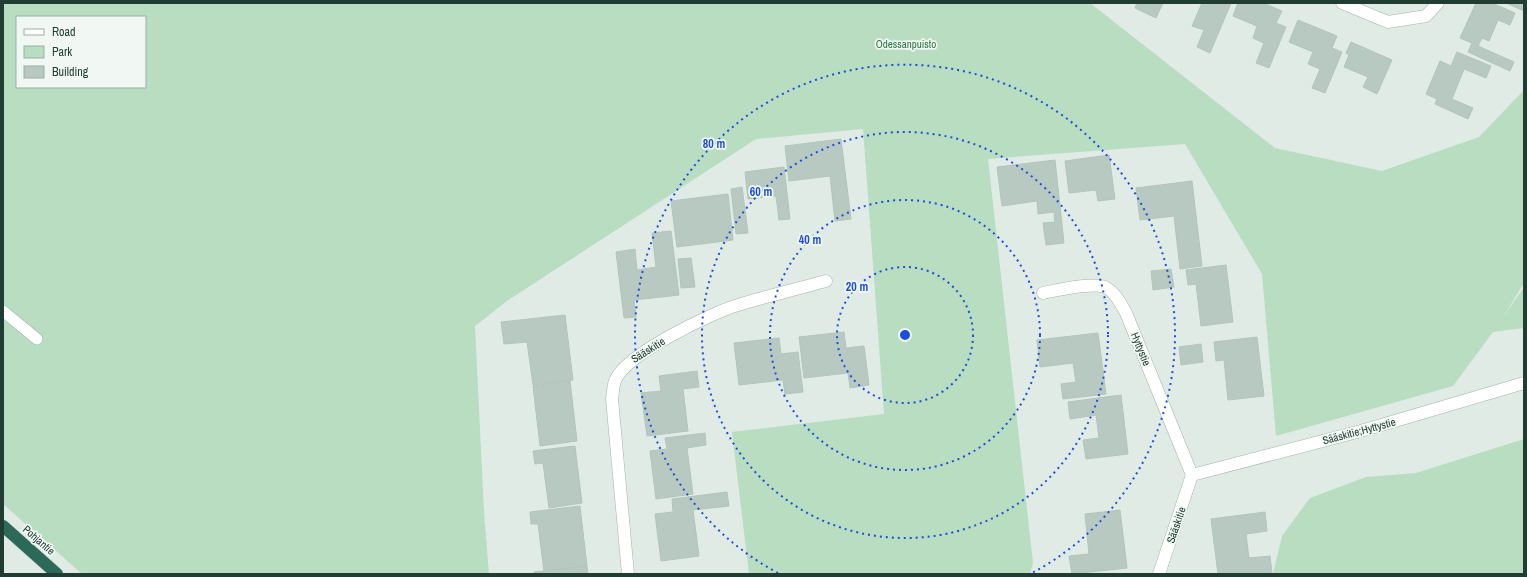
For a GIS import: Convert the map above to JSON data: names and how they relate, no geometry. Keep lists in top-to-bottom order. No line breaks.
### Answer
{"streets":{"highway":["Pohjantie"],"street":["Hyttystie","Sääskitie","Sääskitie;Hyttystie"]},"crossings":[["Hyttystie","Sääskitie"],["Hyttystie","Sääskitie;Hyttystie"],["Sääskitie","Sääskitie;Hyttystie"]],"parks":["Odessanpuisto"],"legend":["Road","Park","Building"],"rings":["80 m","60 m","40 m","20 m"]}
